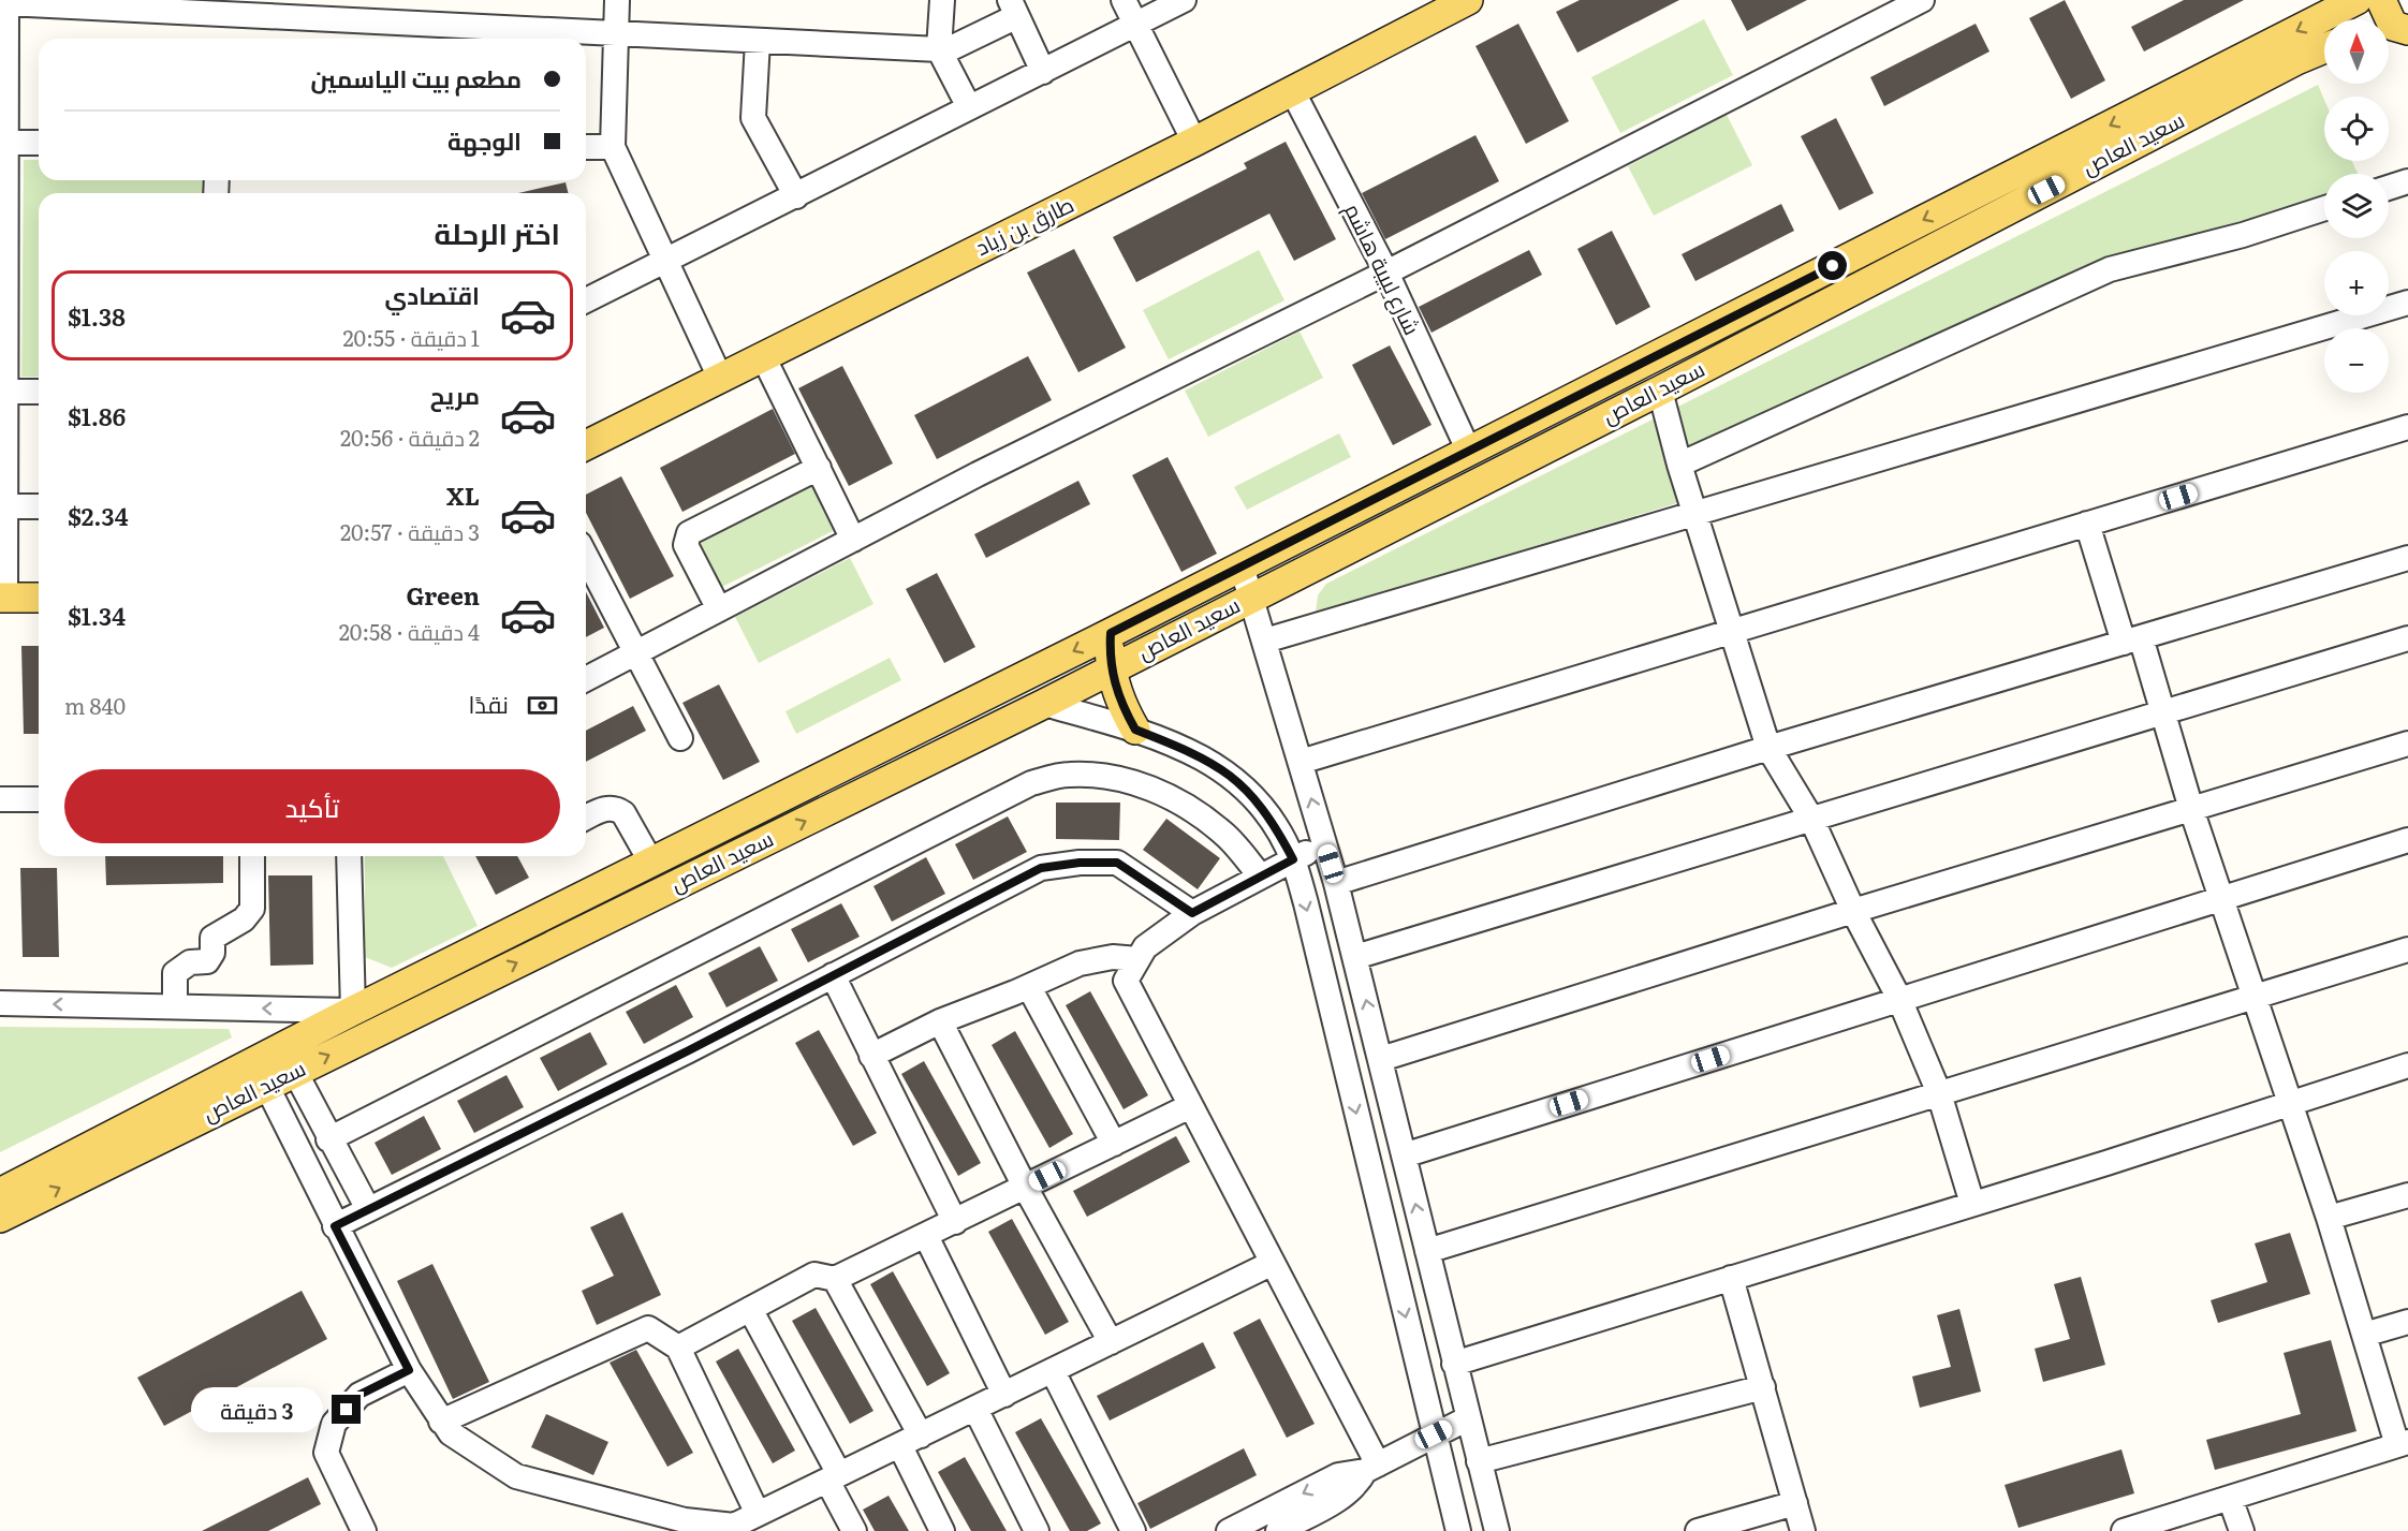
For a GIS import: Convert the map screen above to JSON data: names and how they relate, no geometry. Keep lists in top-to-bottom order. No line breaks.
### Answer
{"streets":{"main road":["سعيد العاص","طارق بن زياد"],"street":["شارع لبيبة هاشم"]},"crossings":[["طارق بن زياد","شارع لبيبة هاشم"]],"north":"top","page":{"map_buttons":["+","−"],"banner":["مطعم بيت الياسمين","الوجهة"],"heading":"اختر الرحلة","list":[{"name":"اقتصادي","note":"1 دقيقة · 20:55","value":"$1.38"},{"name":"مريح","note":"2 دقيقة · 20:56","value":"$1.86"},{"name":"XL","note":"3 دقيقة · 20:57","value":"$2.34"},{"name":"Green","note":"4 دقيقة · 20:58","value":"$1.34"}],"pay":["نقدًا","840 m"],"buttons":"تأكيد","bubble":"3 دقيقة"}}
